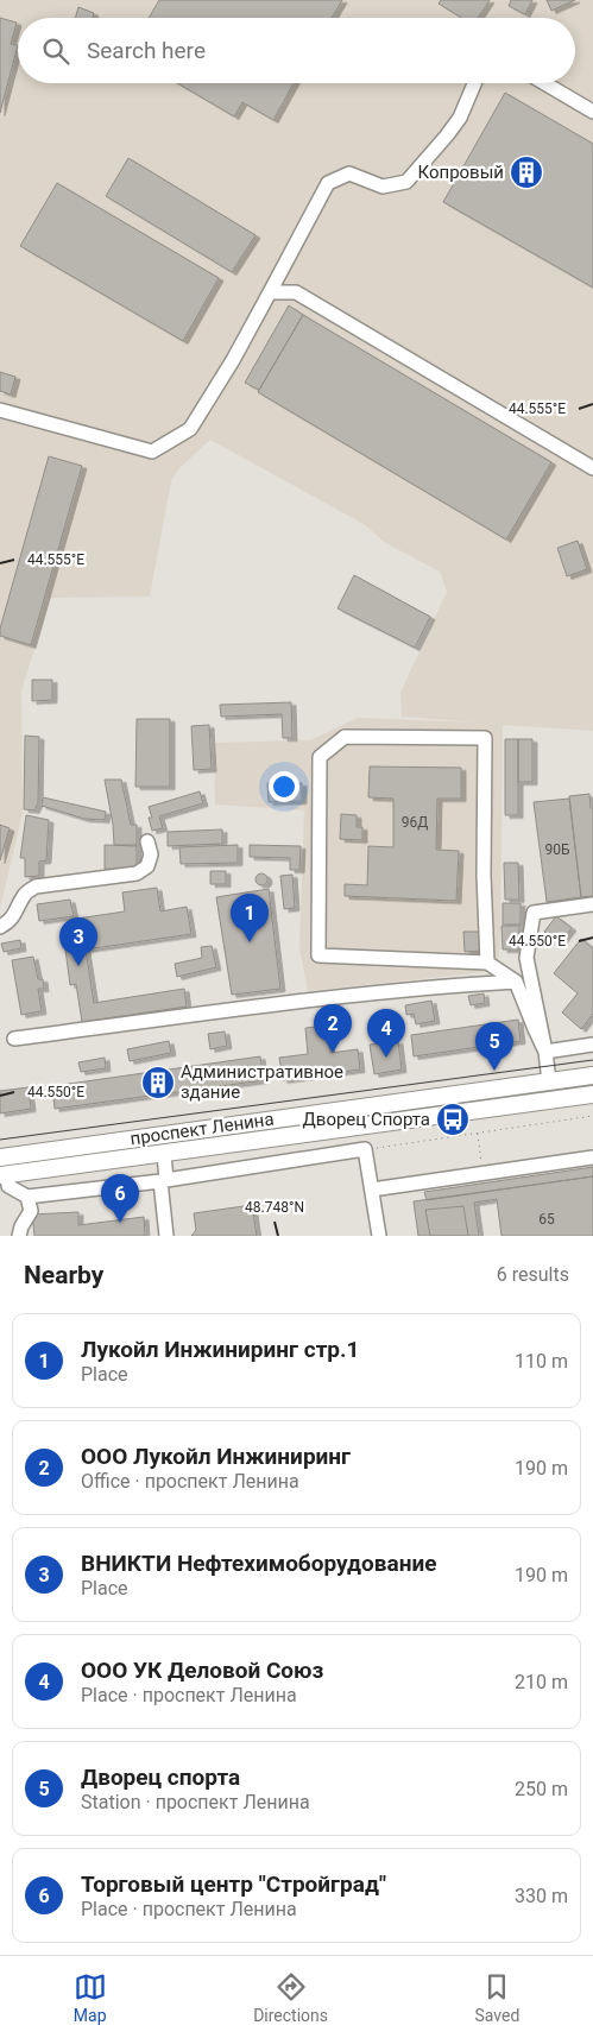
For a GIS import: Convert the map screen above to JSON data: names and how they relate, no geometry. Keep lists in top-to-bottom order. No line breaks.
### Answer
{"streets":{"main road":["проспект Ленина"]},"places":{"building":["Копровый","Административное здание"],"bus stop":["Дворец Спорта"]},"house_numbers":["96Д","90Б","65"],"page":{"search":"Search here","pins":["1","3","2","4","5","6"],"heading":["Nearby","6 results"],"list":[{"mark":"1","name":"Лукойл Инжиниринг стр.1","note":"Place","value":"110 m"},{"mark":"2","name":"ООО Лукойл Инжиниринг","note":"Office · проспект Ленина","value":"190 m"},{"mark":"3","name":"ВНИКТИ Нефтехимоборудование","note":"Place","value":"190 m"},{"mark":"4","name":"ООО УК Деловой Союз","note":"Place · проспект Ленина","value":"210 m"},{"mark":"5","name":"Дворец спорта","note":"Station · проспект Ленина","value":"250 m"},{"mark":"6","name":"Торговый центр \"Стройград\"","note":"Place · проспект Ленина","value":"330 m"}],"nav":["Map","Directions","Saved"]},"coordinates":["44.555°E","44.550°E","48.748°N"]}
